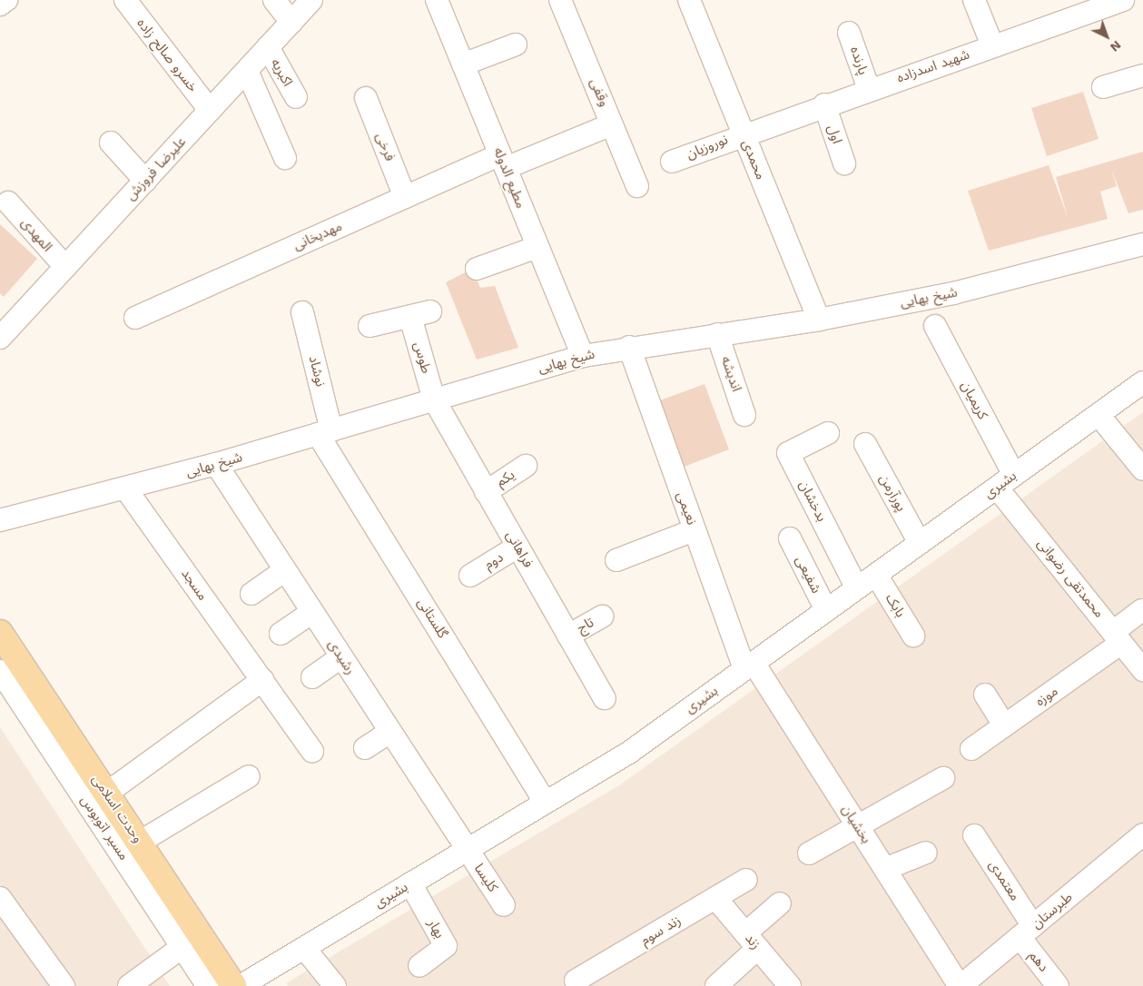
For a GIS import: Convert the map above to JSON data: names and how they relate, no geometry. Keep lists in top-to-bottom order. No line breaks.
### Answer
{"streets":{"main road":["وحدت اسلامی"],"street":["خسرو صالح زاده","پارنده","شهید اسدزاده","اکبریه","وقفی","اول","فرخی","نوروزیان","محمدی","علیرضا فروزش","مطیع الدوله","المهدی","مهدیخانی","شیخ بهایی","طوس","نوشاد","اندیشه","کریمیان","یکم","بشیری","پورآرمن","بدخشان","نعیمی","فراهانی","دوم","شفیعی","محمدتقی رضوانی","مسجد","بابک","گلستانی","تاج","رشیدی","موزه","بخشیان","مسیر اتوبوس","کلیسا","معتمدی","طبرستان","بهار","زند سوم","زند","دهم"]},"crossings":[["خسرو صالح زاده","علیرضا فروزش"],["پارنده","شهید اسدزاده"],["شهید اسدزاده","اول"],["شهید اسدزاده","نوروزیان"],["شهید اسدزاده","محمدی"],["اکبریه","علیرضا فروزش"],["وقفی","مهدیخانی"],["فرخی","مهدیخانی"],["نوروزیان","محمدی"],["محمدی","شیخ بهایی"],["علیرضا فروزش","المهدی"],["مطیع الدوله","مهدیخانی"],["مطیع الدوله","شیخ بهایی"],["شیخ بهایی","طوس"],["شیخ بهایی","نوشاد"],["شیخ بهایی","اندیشه"],["شیخ بهایی","نعیمی"],["شیخ بهایی","فراهانی"],["شیخ بهایی","مسجد"],["شیخ بهایی","گلستانی"],["شیخ بهایی","رشیدی"],["طوس","فراهانی"],["نوشاد","گلستانی"],["کریمیان","بشیری"],["یکم","فراهانی"],["بشیری","پورآرمن"],["بشیری","بدخشان"],["بشیری","نعیمی"],["بشیری","شفیعی"],["بشیری","محمدتقی رضوانی"],["بشیری","بابک"],["بشیری","گلستانی"],["بشیری","رشیدی"],["بشیری","بخشیان"],["بشیری","کلیسا"],["بشیری","بهار"],["نعیمی","بخشیان"],["فراهانی","دوم"],["فراهانی","تاج"],["محمدتقی رضوانی","موزه"],["رشیدی","کلیسا"],["وحدت اسلامی","مسیر اتوبوس"],["بخشیان","طبرستان"],["معتمدی","طبرستان"],["معتمدی","دهم"],["طبرستان","دهم"],["زند سوم","زند"]],"north":"bottom right"}
